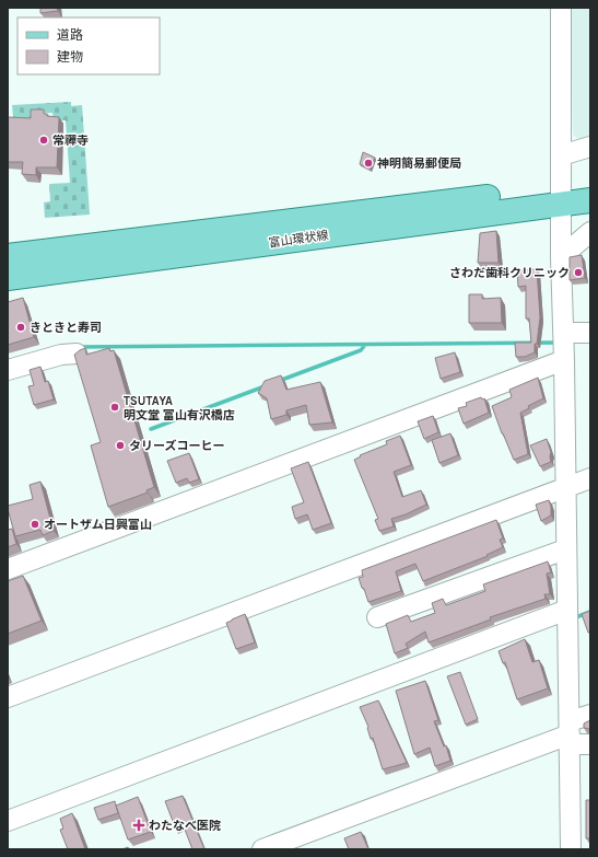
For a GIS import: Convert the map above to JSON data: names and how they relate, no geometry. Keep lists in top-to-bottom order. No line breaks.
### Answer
{"streets":{"main road":["富山環状線"]},"places":{"other":["常禪寺","神明簡易郵便局","さわだ歯科クリニック","きときと寿司","TSUTAYA 明文堂 富山有沢橋店","タリーズコーヒー","オートザム日興富山"],"health":["わたなべ医院"]},"legend":["道路","建物"]}
